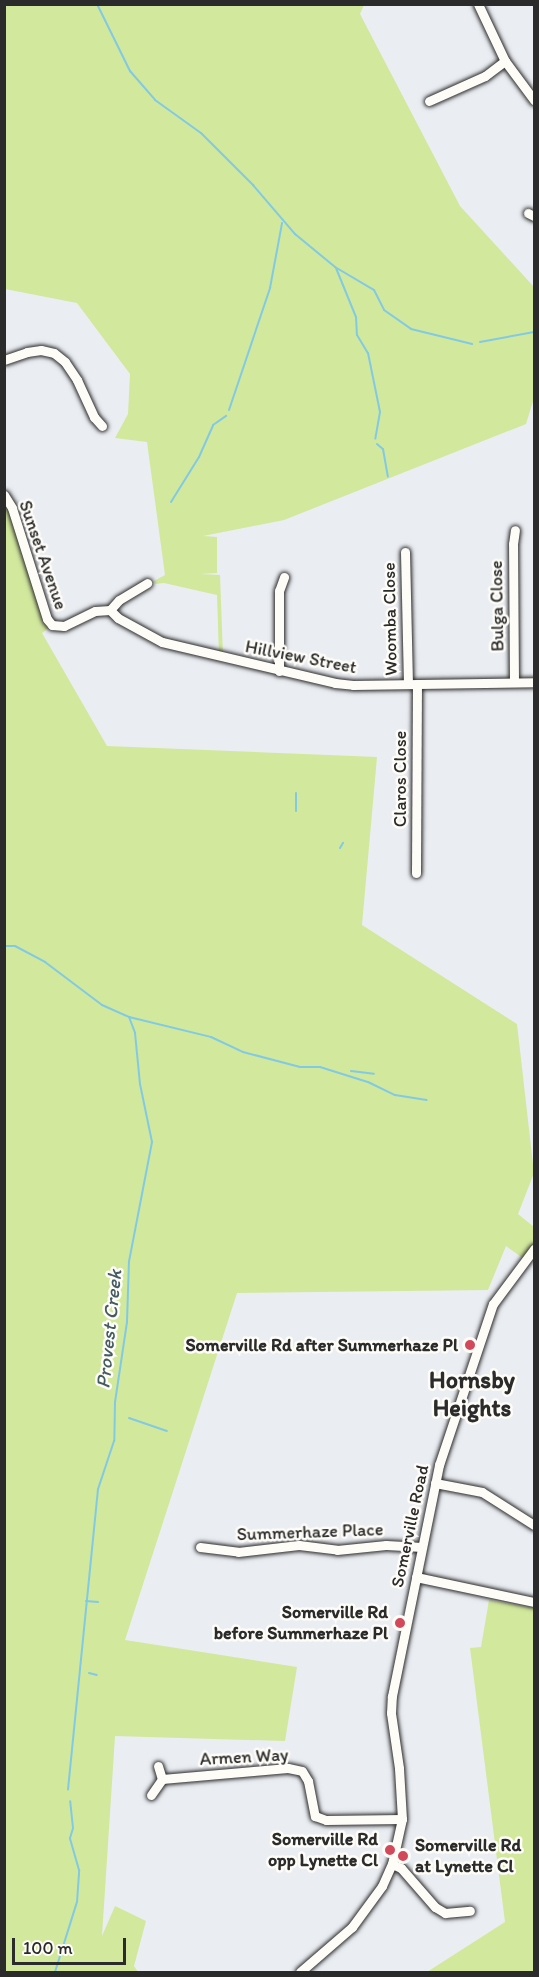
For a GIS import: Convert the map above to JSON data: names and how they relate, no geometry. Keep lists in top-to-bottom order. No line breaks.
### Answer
{"streets":{"street":["Sunset Avenue","Bulga Close","Woomba Close","Hillview Street","Claros Close","Somerville Road","Summerhaze Place","Armen Way"]},"crossings":[["Sunset Avenue","Hillview Street"],["Bulga Close","Hillview Street"],["Woomba Close","Hillview Street"],["Woomba Close","Claros Close"],["Hillview Street","Claros Close"],["Somerville Road","Summerhaze Place"],["Somerville Road","Armen Way"]],"districts":["Hornsby Heights"],"water":["Provest Creek"],"places":["Somerville Rd after Summerhaze Pl","Somerville Rd before Summerhaze Pl","Somerville Rd opp Lynette Cl","Somerville Rd at Lynette Cl"],"scale_bar":"100 m"}
